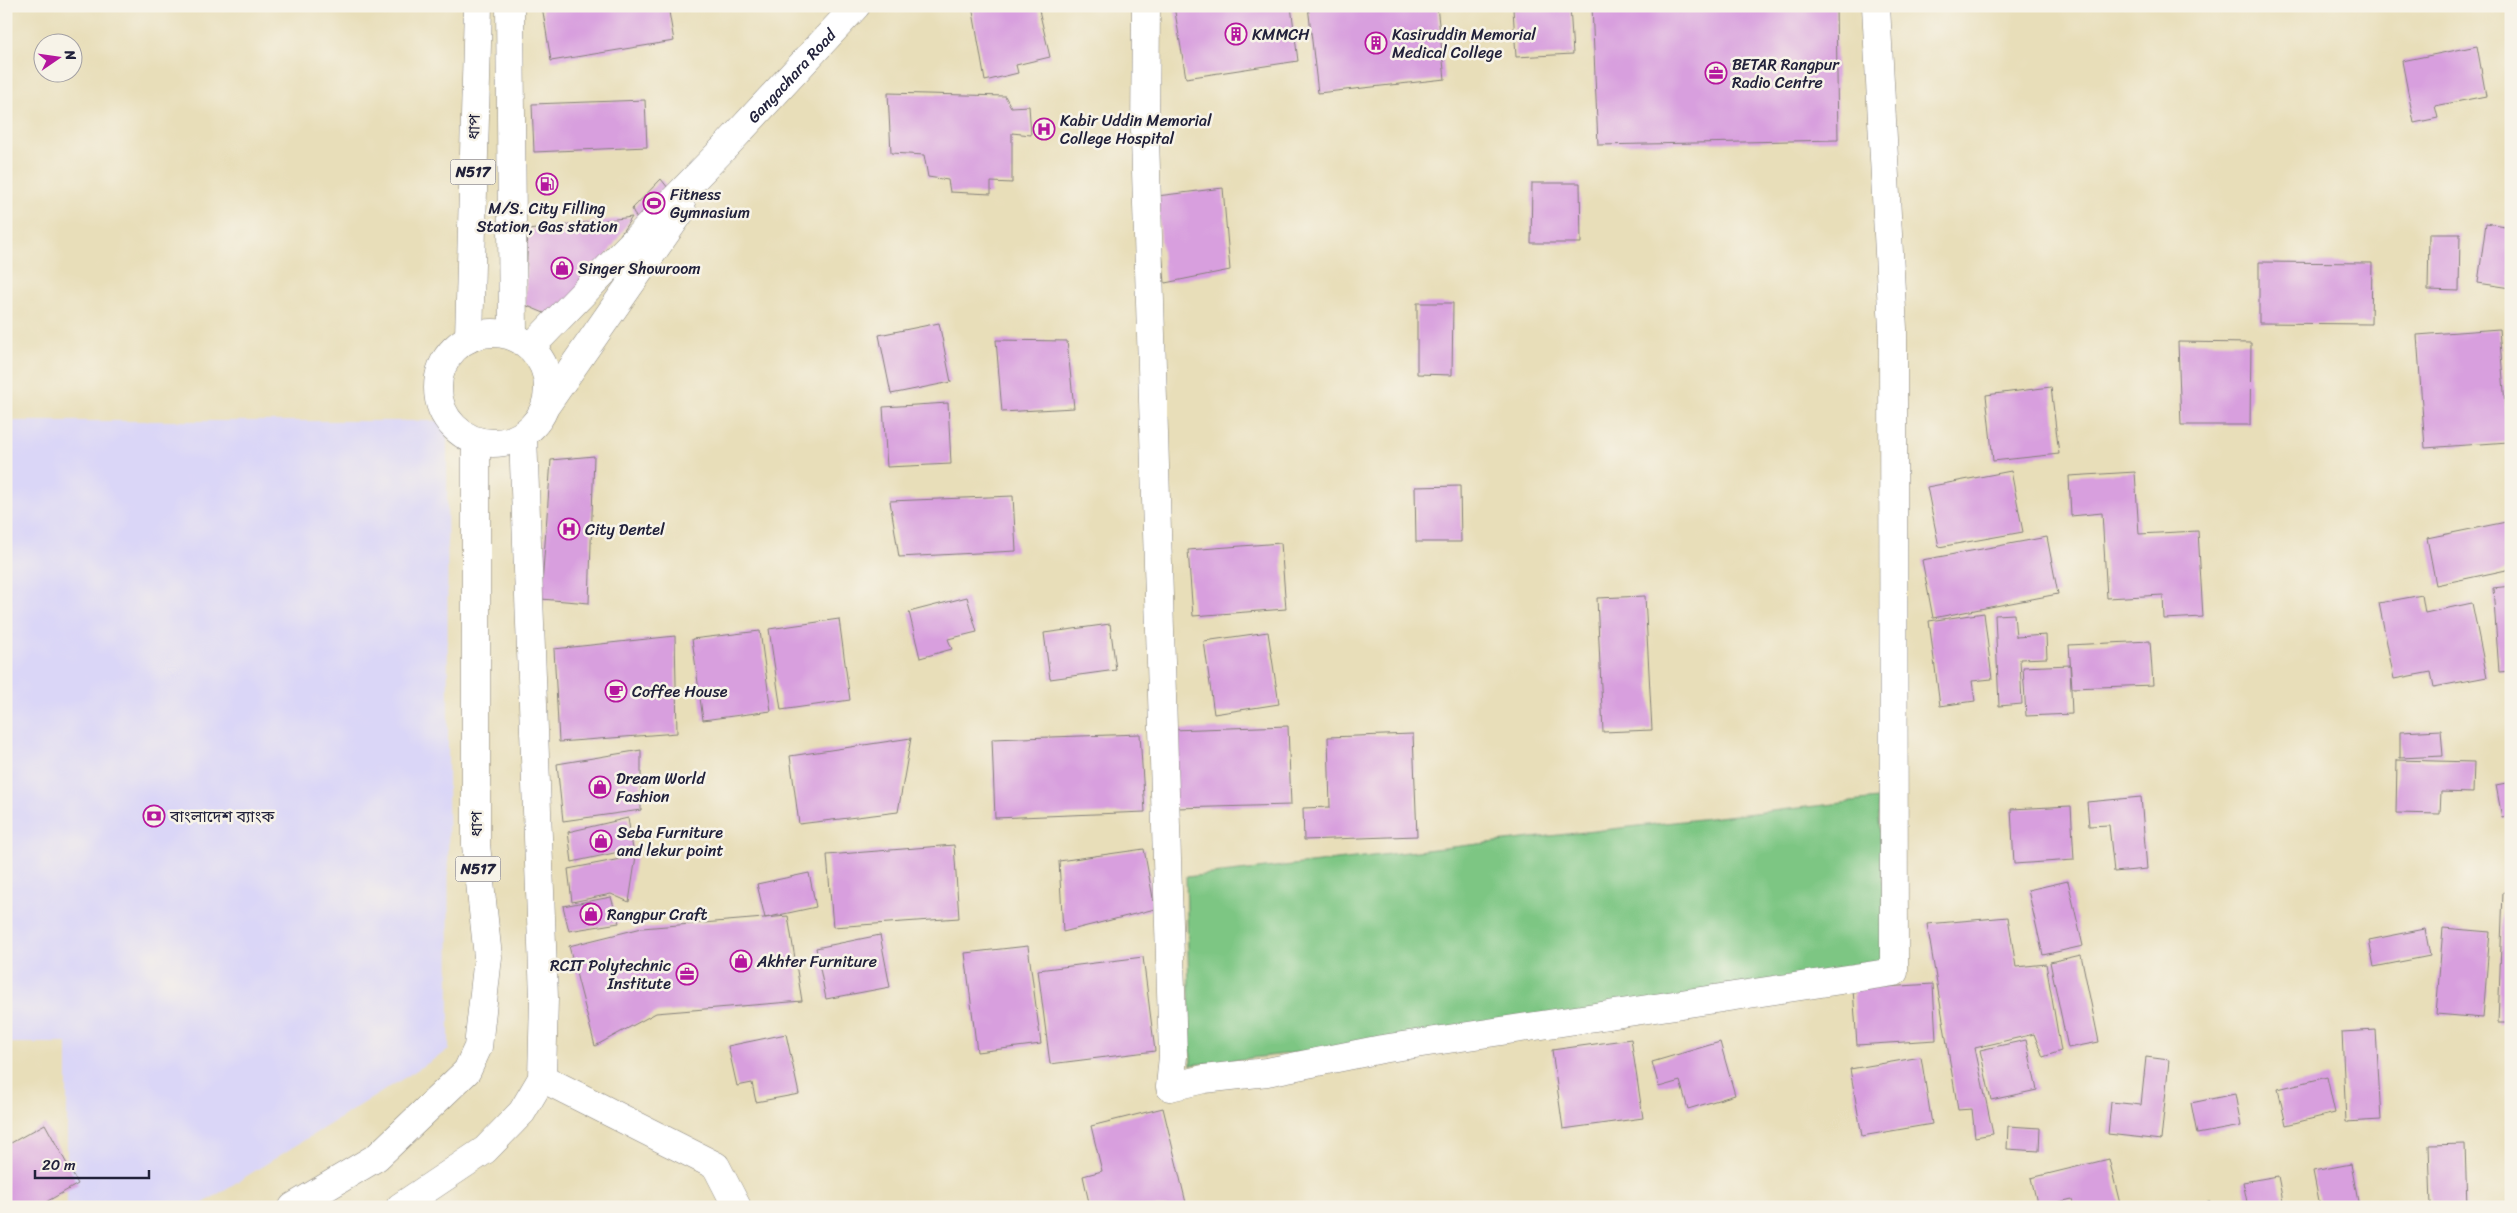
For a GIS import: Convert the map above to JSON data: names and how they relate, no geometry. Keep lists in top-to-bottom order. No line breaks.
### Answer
{"streets":{"main road":["Gangachara Road","ধাপ","N517"]},"crossings":[["Gangachara Road","ধাপ"],["Gangachara Road","N517"],["ধাপ","N517"]],"places":{"building":["KMMCH","Kasiruddin Memorial Medical College"],"office":["BETAR Rangpur Radio Centre","RCIT Polytechnic Institute"],"hospital":["Kabir Uddin Memorial College Hospital","City Dentel"],"fuel station":["M/S. City Filling Station, Gas station"],"sports":["Fitness Gymnasium"],"shop":["Singer Showroom","Dream World Fashion","Seba Furniture and lekur point","Rangpur Craft","Akhter Furniture"],"cafe":["Coffee House"],"bank":["বাংলাদেশ ব্যাংক"]},"scale_bar":"20 m","north":"right"}
